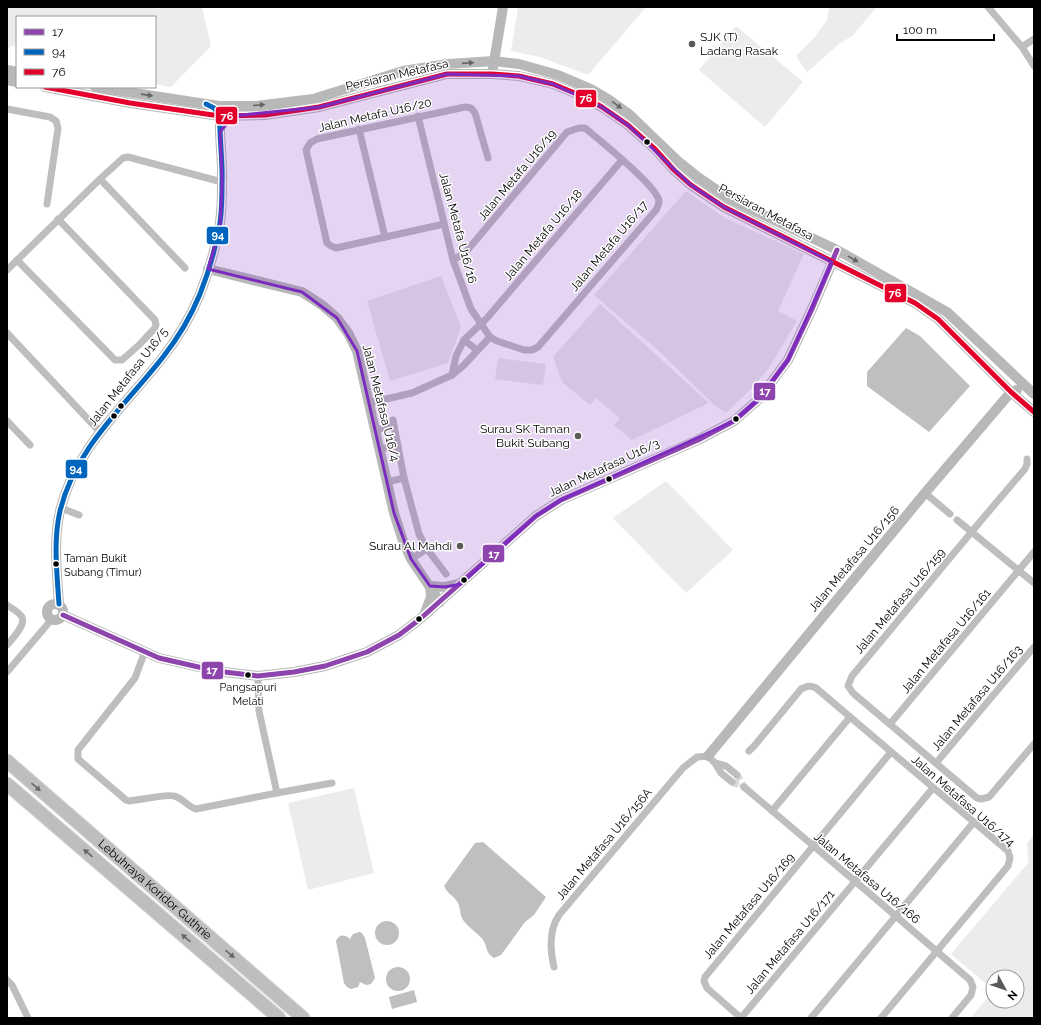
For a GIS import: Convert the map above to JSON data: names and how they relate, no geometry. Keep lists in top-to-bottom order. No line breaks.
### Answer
{"streets":{"highway":["Lebuhraya Koridor Guthrie"],"street":["Persiaran Metafasa","Jalan Metafa U16/20","Jalan Metafa U16/19","Jalan Metafa U16/16","Jalan Metafa U16/18","Jalan Metafa U16/17","Jalan Metafasa U16/5","Jalan Metafasa U16/4","Jalan Metafasa U16/3","Jalan Metafasa U16/156","Jalan Metafasa U16/159","Jalan Metafasa U16/161","Jalan Metafasa U16/163","Jalan Metafasa U16/174","Jalan Metafasa U16/156A","Jalan Metafasa U16/166","Jalan Metafasa U16/169","Jalan Metafasa U16/171"]},"crossings":[["Persiaran Metafasa","Jalan Metafasa U16/5"],["Persiaran Metafasa","Jalan Metafasa U16/3"],["Persiaran Metafasa","Jalan Metafasa U16/156"],["Jalan Metafa U16/20","Jalan Metafa U16/16"],["Jalan Metafa U16/19","Jalan Metafa U16/16"],["Jalan Metafa U16/19","Jalan Metafa U16/18"],["Jalan Metafa U16/19","Jalan Metafa U16/17"],["Jalan Metafa U16/16","Jalan Metafa U16/18"],["Jalan Metafa U16/16","Jalan Metafa U16/17"],["Jalan Metafa U16/18","Jalan Metafa U16/17"],["Jalan Metafasa U16/5","Jalan Metafasa U16/4"],["Jalan Metafasa U16/5","Jalan Metafasa U16/3"],["Jalan Metafasa U16/4","Jalan Metafasa U16/3"],["Jalan Metafasa U16/156","Jalan Metafasa U16/156A"],["Jalan Metafasa U16/159","Jalan Metafasa U16/161"],["Jalan Metafasa U16/174","Jalan Metafasa U16/166"],["Jalan Metafasa U16/174","Jalan Metafasa U16/169"],["Jalan Metafasa U16/174","Jalan Metafasa U16/171"],["Jalan Metafasa U16/166","Jalan Metafasa U16/169"],["Jalan Metafasa U16/166","Jalan Metafasa U16/171"],["Jalan Metafasa U16/169","Jalan Metafasa U16/171"]],"places":["SJK (T) Ladang Rasak","Surau SK Taman Bukit Subang","Surau Al Mahdi","Taman Bukit Subang (Timur)","Pangsapuri Melati"],"lines":["transit line 76","transit line 94","transit line 17"],"legend":["17","94","76"],"scale_bar":"100 m","north":"bottom right"}
